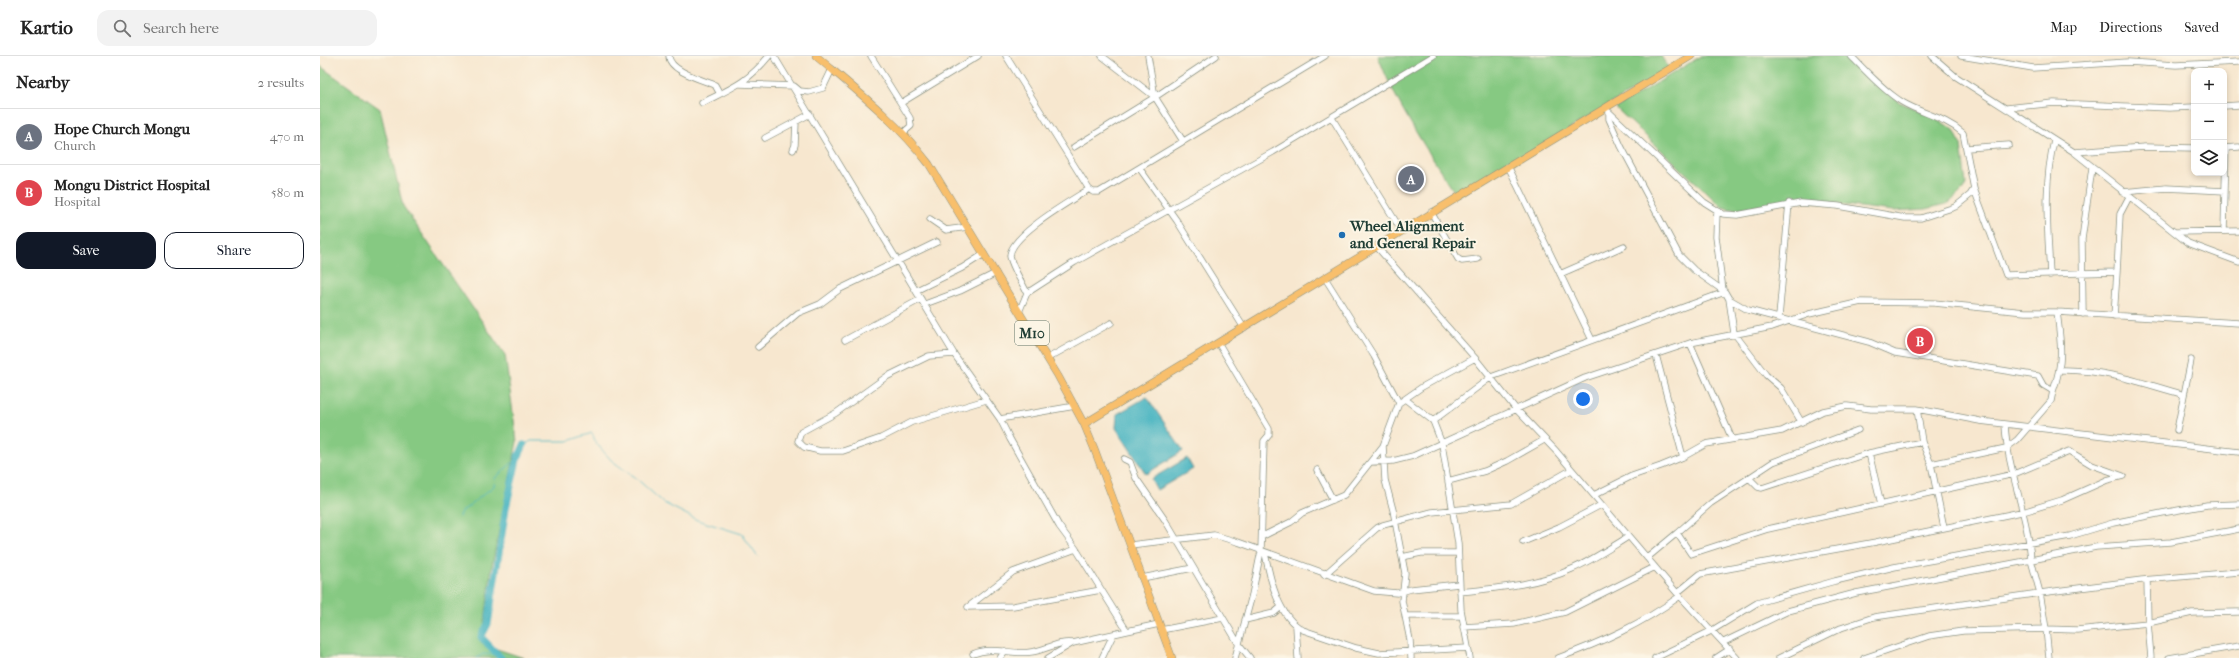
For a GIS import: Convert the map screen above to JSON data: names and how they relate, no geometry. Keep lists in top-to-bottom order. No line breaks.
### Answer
{"streets":{"main road":["M10"]},"places":["Wheel Alignment and General Repair"],"page":{"header":"Kartio","search":"Search here","nav":["Map","Directions","Saved"],"heading":["Nearby","2 results"],"map_buttons":["+","−"],"list":[{"mark":"A","name":"Hope Church Mongu","note":"Church","value":"470 m"},{"mark":"B","name":"Mongu District Hospital","note":"Hospital","value":"580 m"}],"pins":["A","B"],"buttons":["Save","Share"]}}
